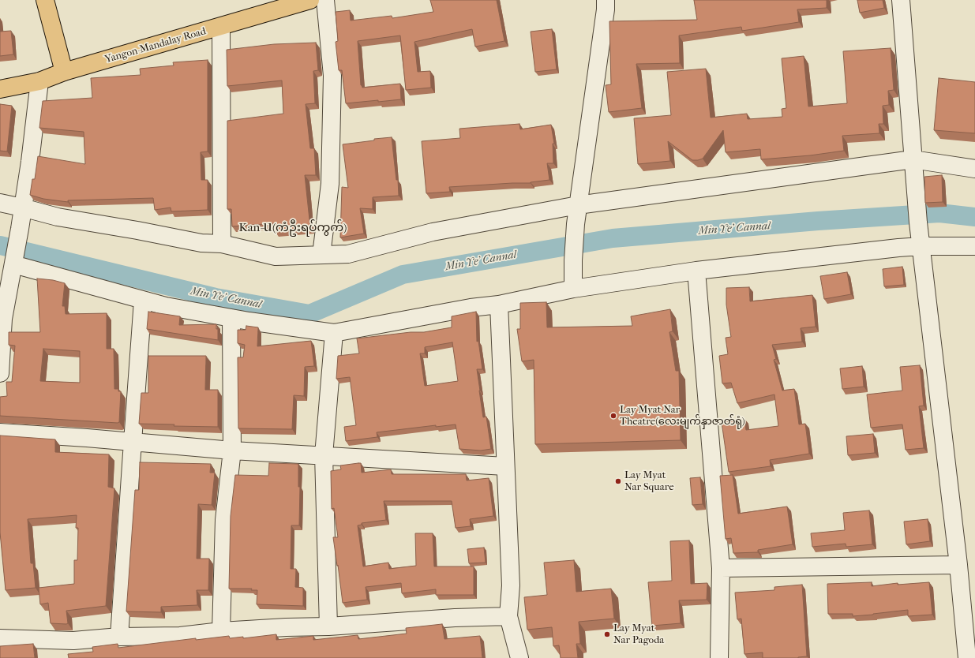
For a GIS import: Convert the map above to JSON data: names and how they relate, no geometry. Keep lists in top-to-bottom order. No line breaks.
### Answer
{"streets":{"main road":["Yangon-Mandalay Road"]},"districts":["Kan-U(ကံဦးရပ်ကွက်)"],"water":["Min Ye' Cannal"],"places":["Lay Myat Nar Theatre(လေးမျက်နှာဇာတ်ရုံ)","Lay Myat Nar Square","Lay Myat Nar Pagoda"]}
